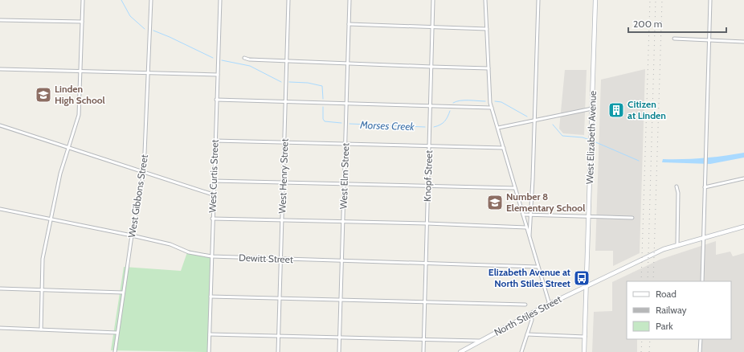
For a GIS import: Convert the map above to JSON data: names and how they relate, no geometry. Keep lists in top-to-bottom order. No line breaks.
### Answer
{"streets":{"street":["West Elizabeth Avenue","West Curtis Street","West Henry Street","West Elm Street","Knopf Street","West Gibbons Street","Dewitt Street","North Stiles Street"]},"crossings":[["West Elizabeth Avenue","North Stiles Street"],["West Curtis Street","Dewitt Street"],["West Henry Street","Dewitt Street"],["West Elm Street","Dewitt Street"],["Knopf Street","Dewitt Street"],["West Gibbons Street","Dewitt Street"]],"water":["Morses Creek"],"places":{"school or university":["Linden High School","Number 8 Elementary School"],"building":["Citizen at Linden"],"bus stop":["Elizabeth Avenue at North Stiles Street"]},"legend":["Road","Railway","Park"],"scale_bar":"200 m"}
